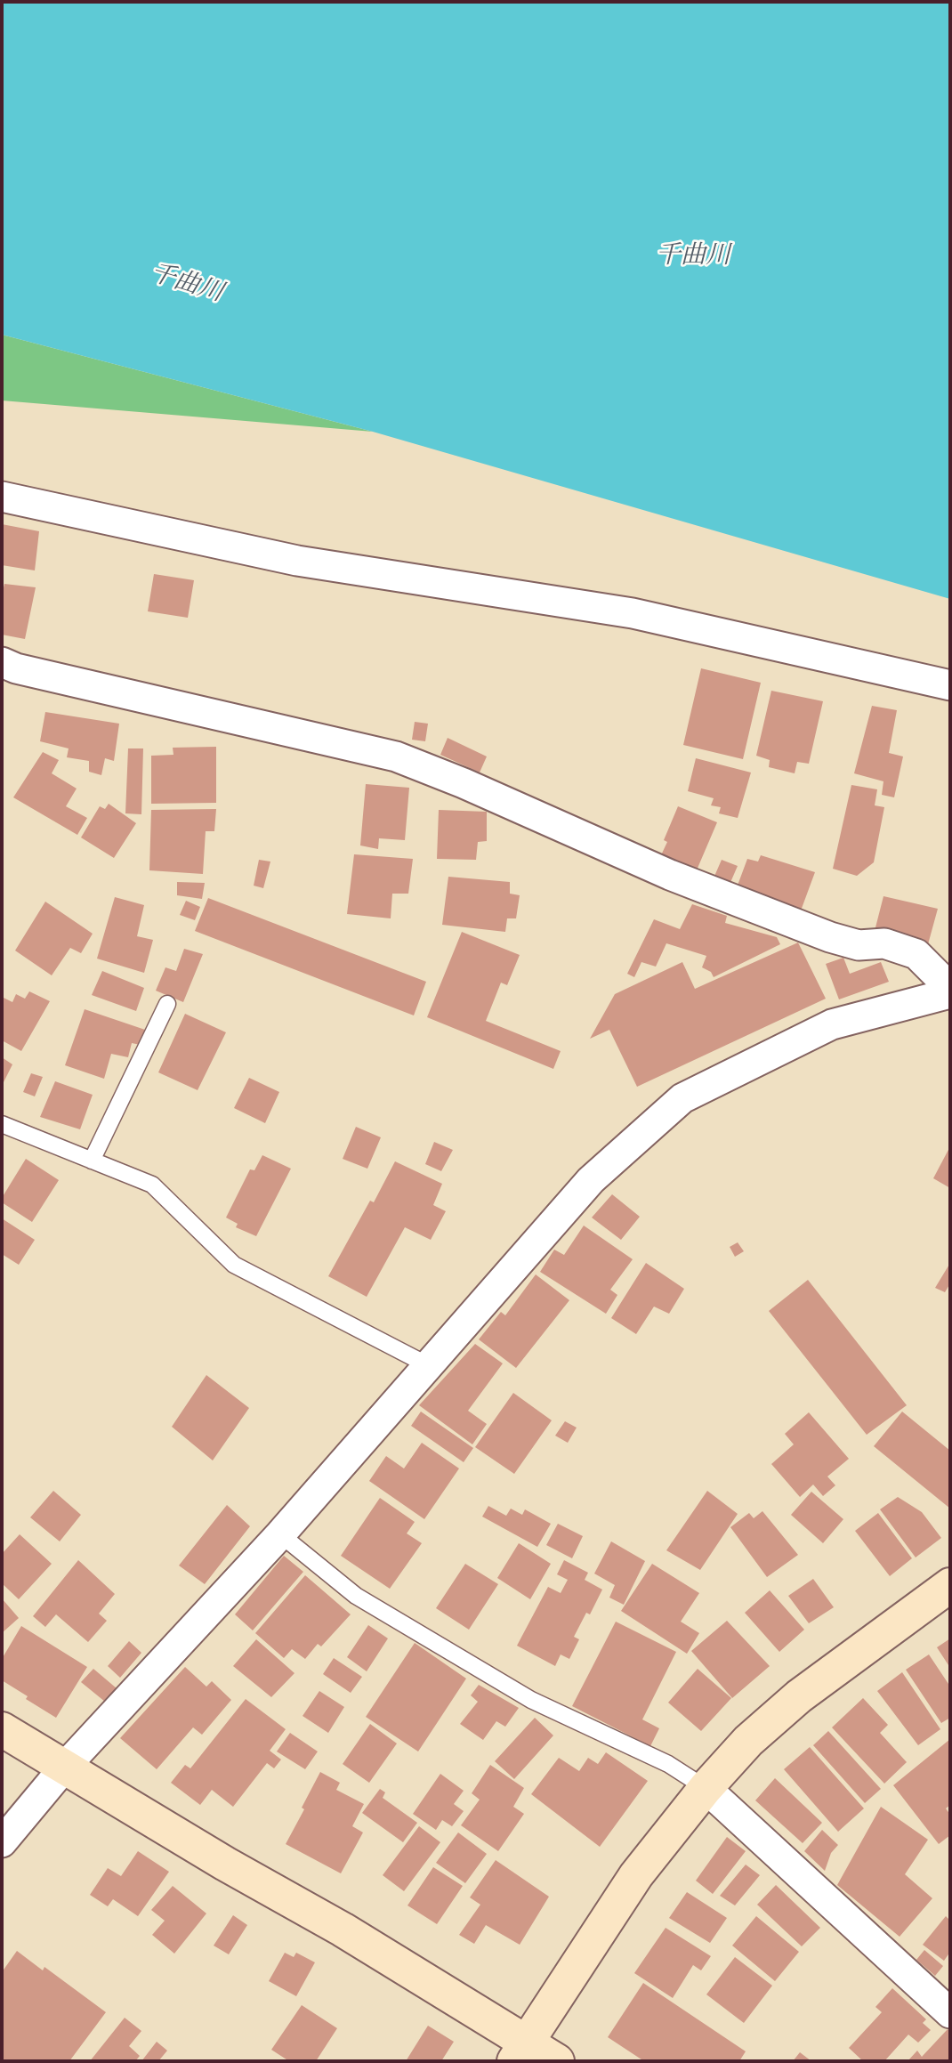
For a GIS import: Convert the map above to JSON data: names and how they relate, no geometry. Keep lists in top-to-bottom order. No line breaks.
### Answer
{"water":["千曲川"]}
